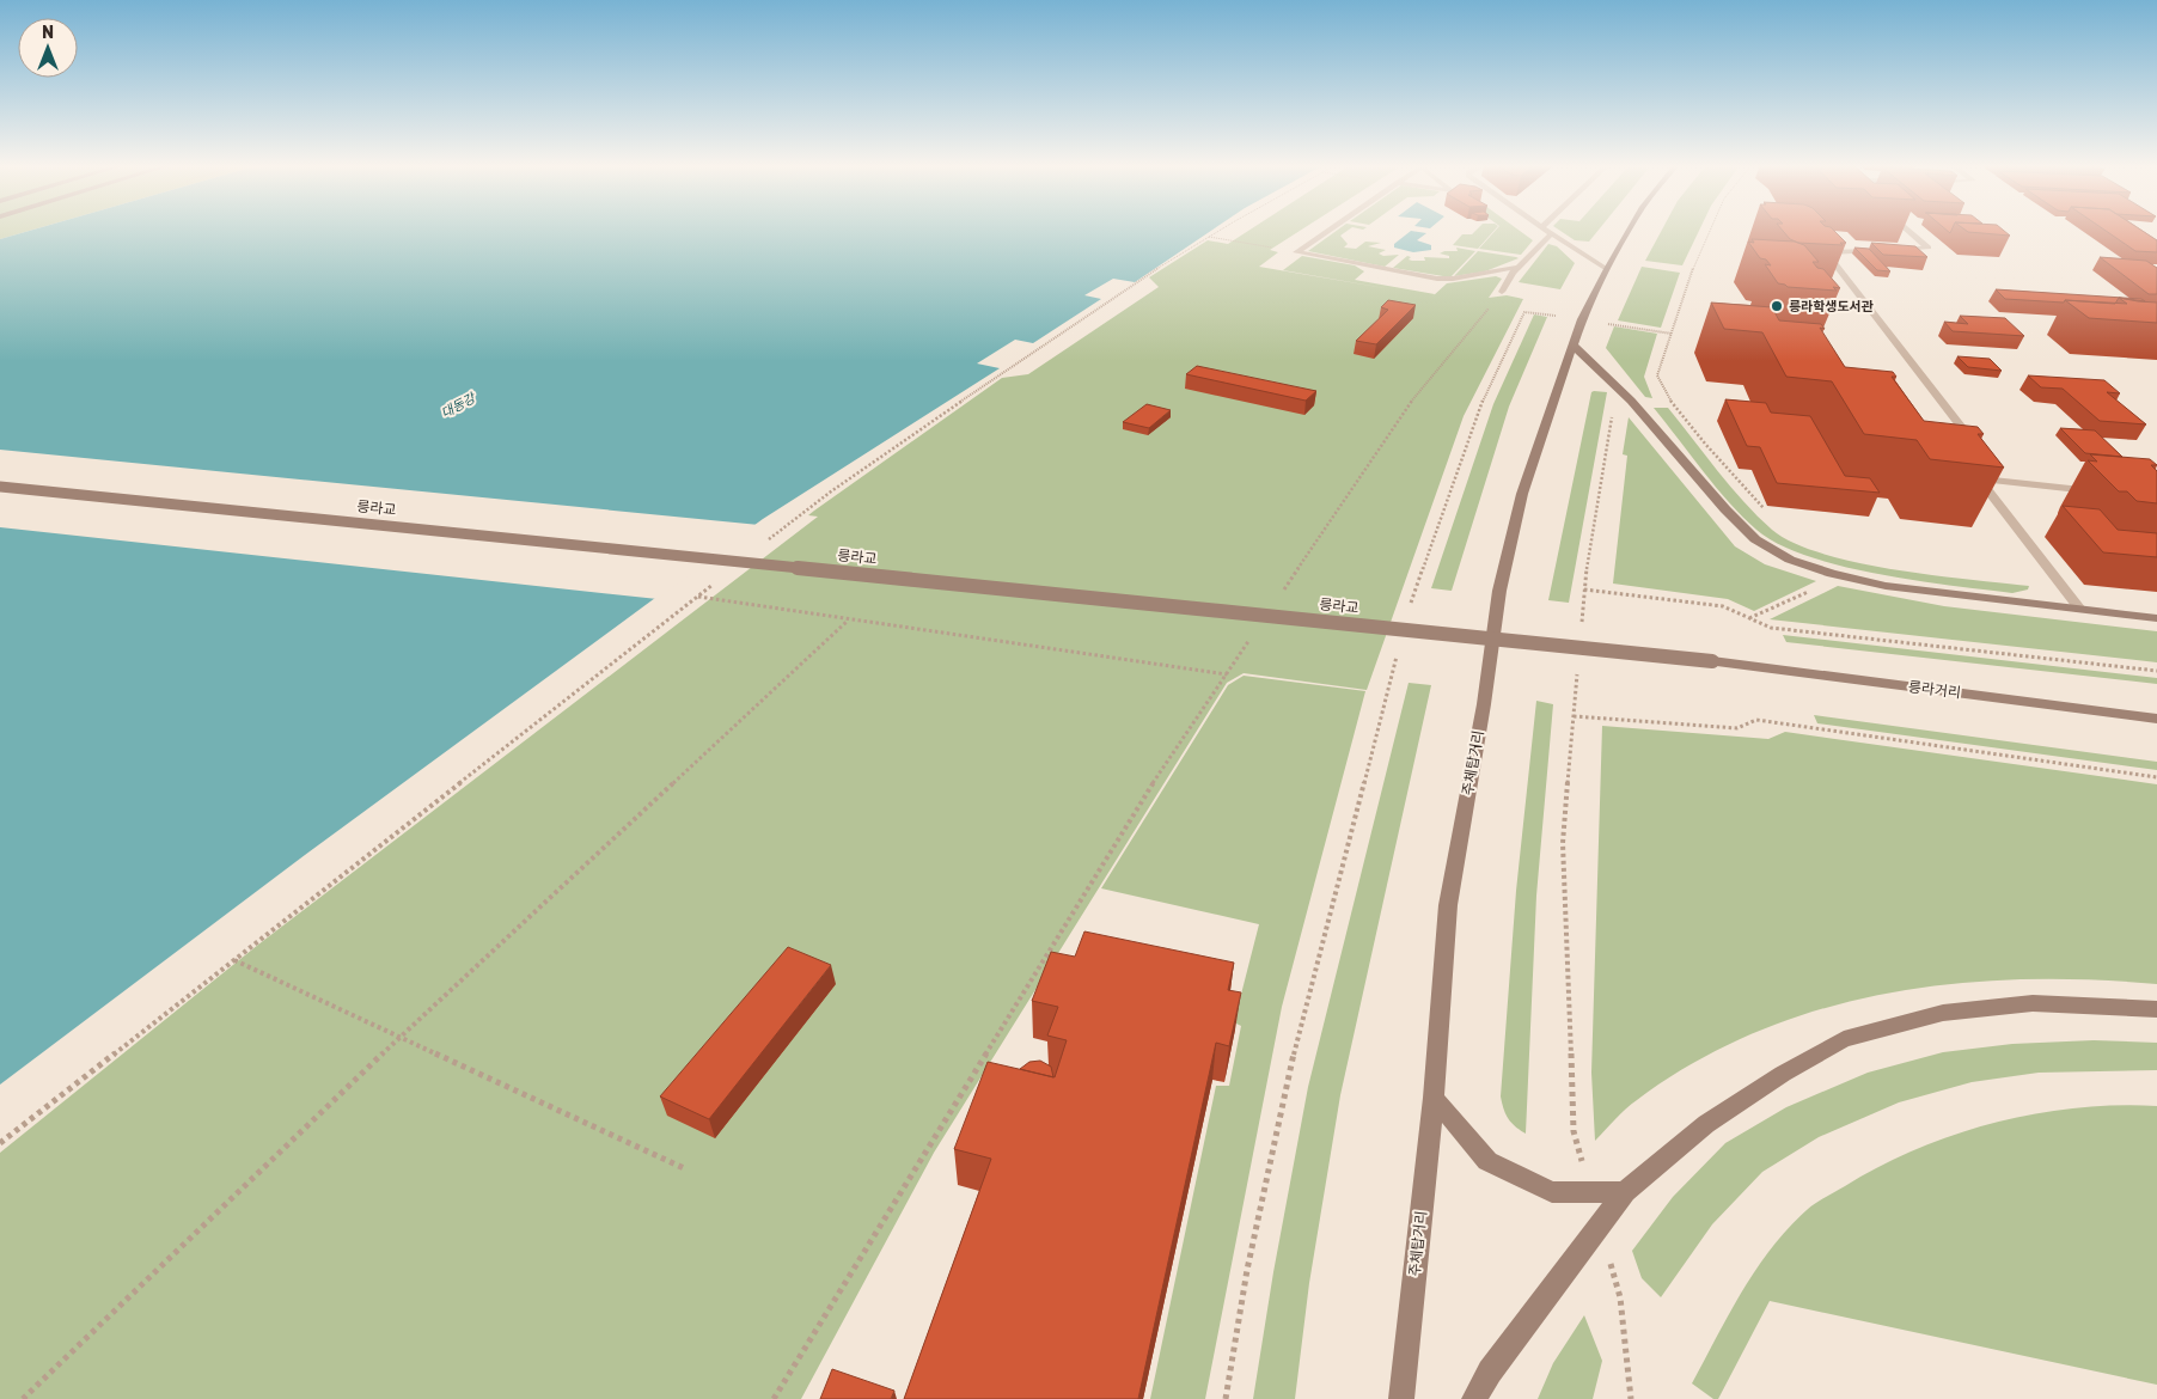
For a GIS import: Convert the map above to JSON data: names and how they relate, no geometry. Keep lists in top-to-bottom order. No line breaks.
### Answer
{"streets":{"main road":["릉라교","릉라거리","주체탑거리"]},"crossings":[["릉라교","릉라거리"]],"water":["대동강"],"places":["릉라학생도서관"],"north":"top"}
